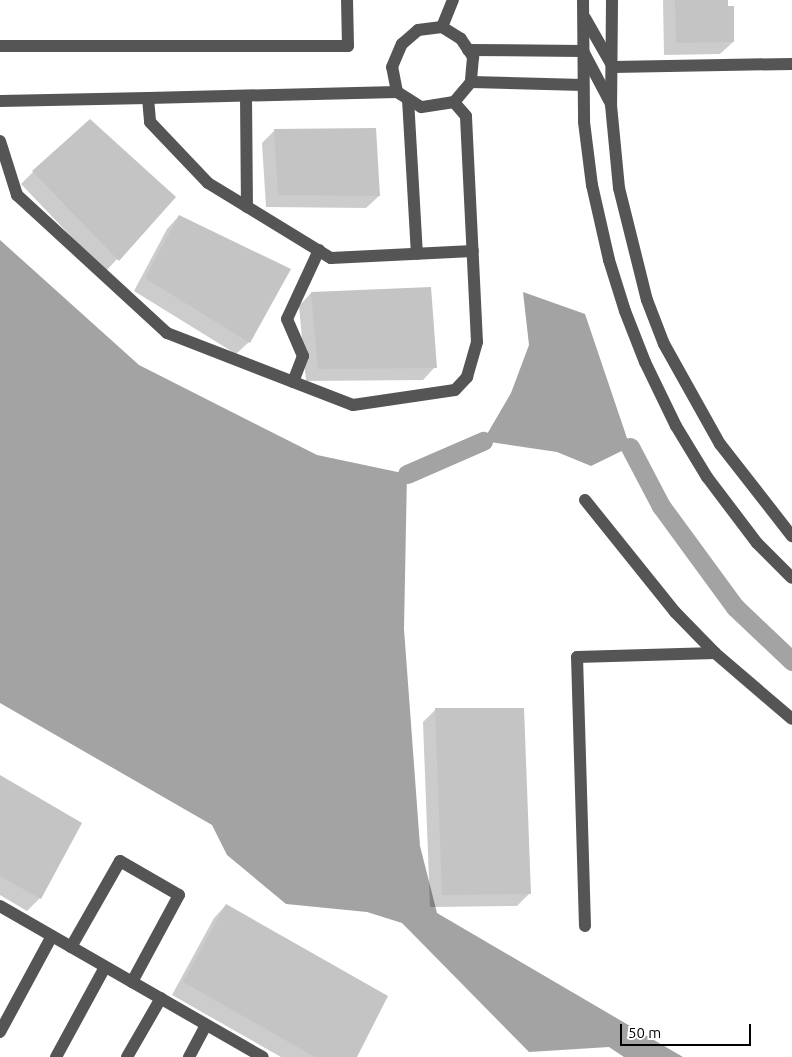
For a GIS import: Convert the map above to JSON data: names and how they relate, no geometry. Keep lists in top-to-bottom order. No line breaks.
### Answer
{"scale_bar":"50 m"}
